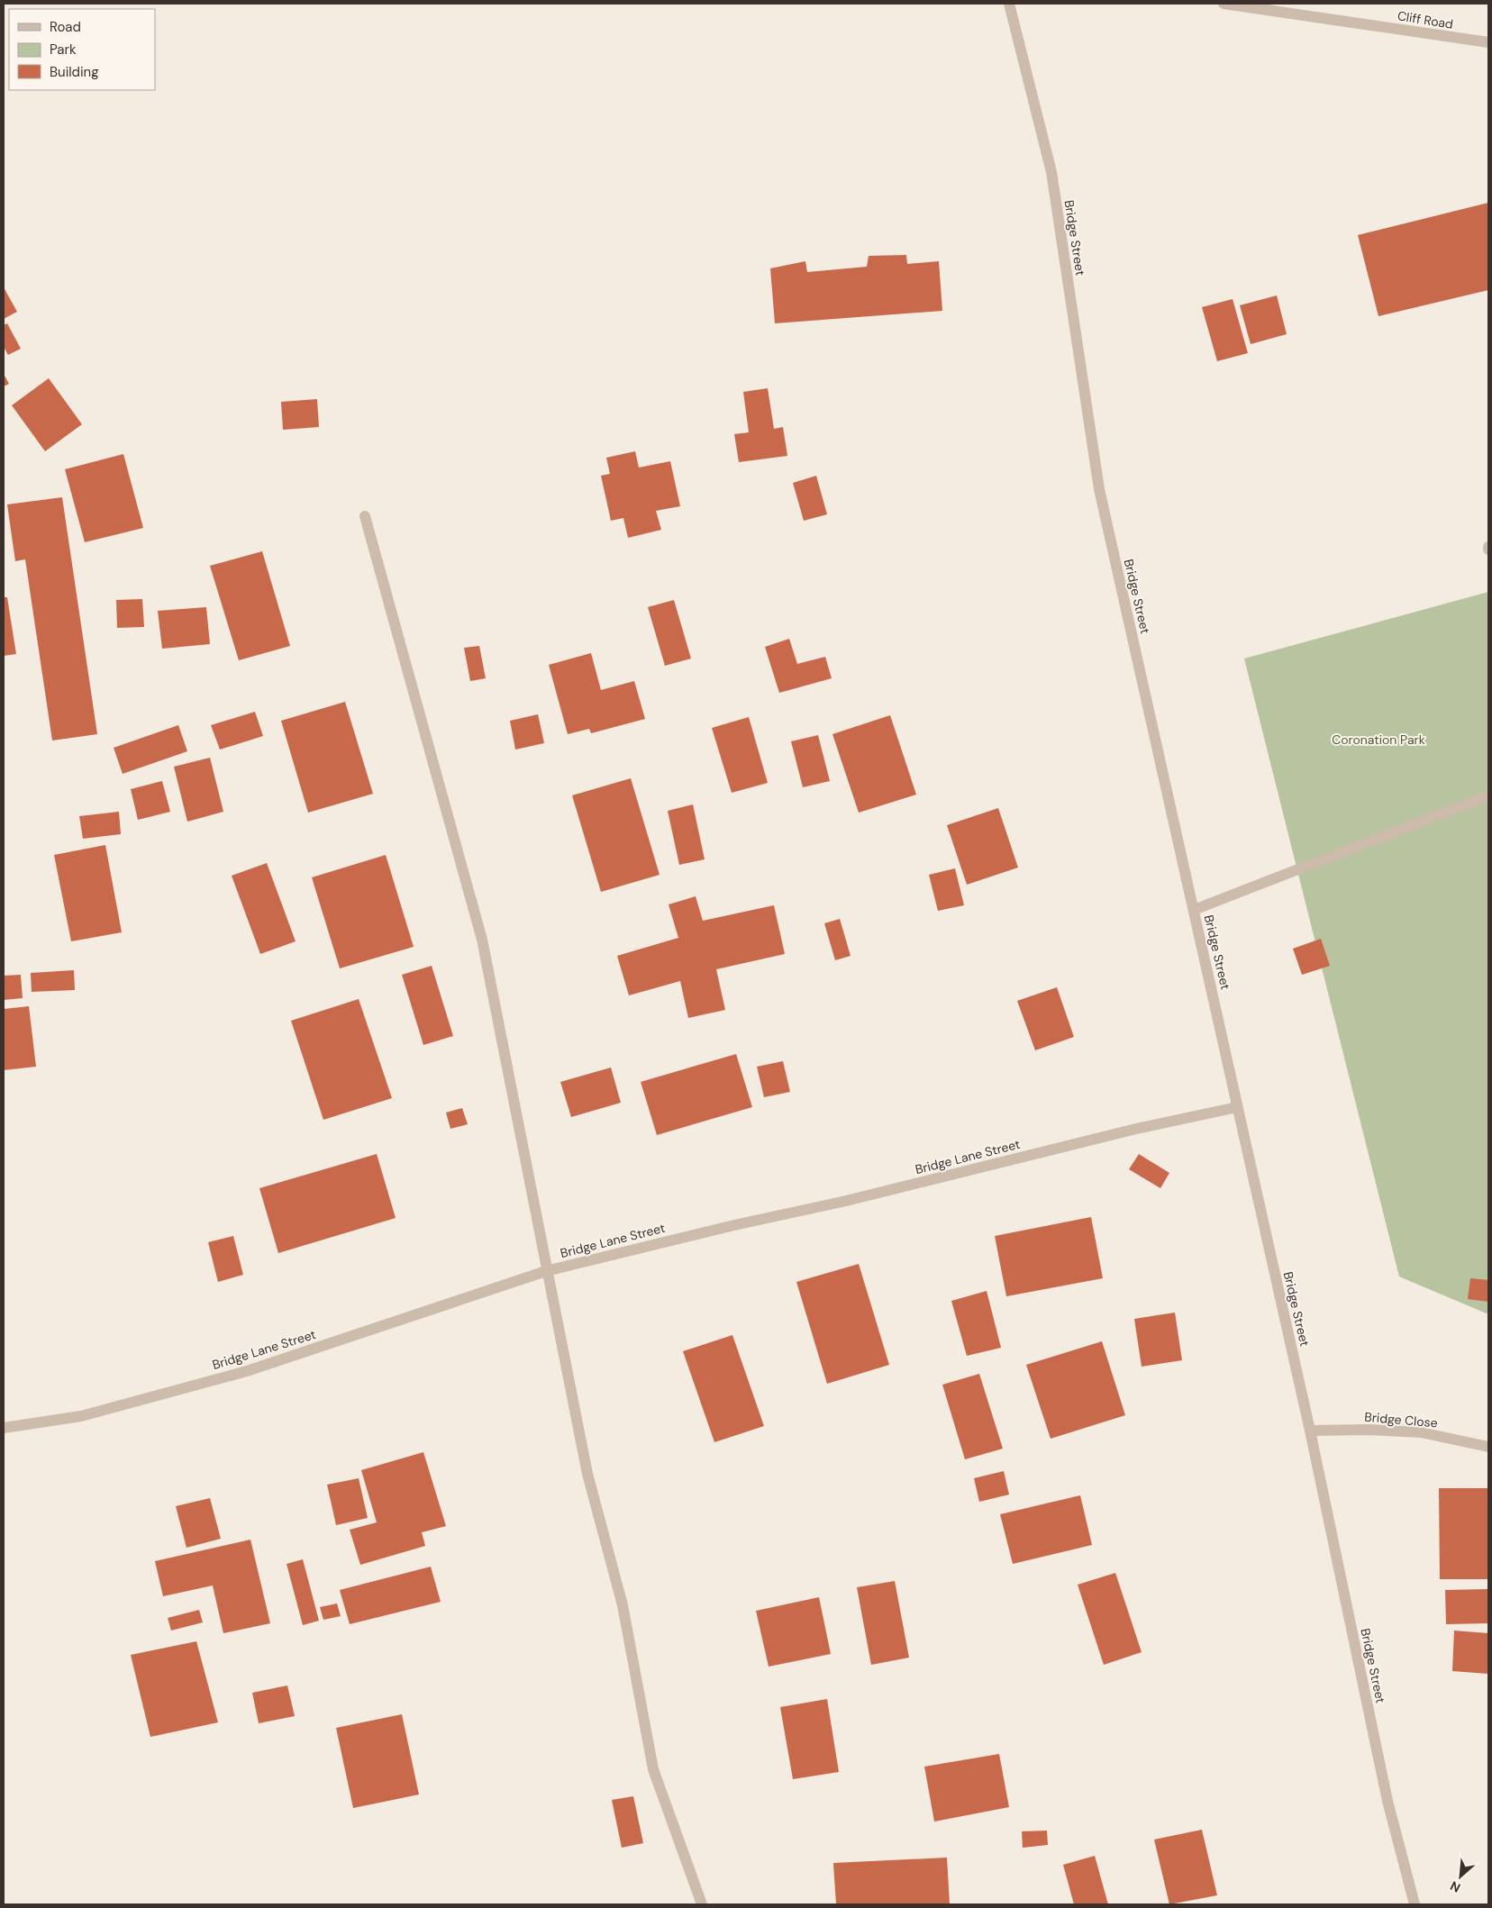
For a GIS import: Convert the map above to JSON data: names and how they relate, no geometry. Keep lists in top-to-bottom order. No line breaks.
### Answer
{"streets":{"street":["Cliff Road","Bridge Street","Bridge Lane Street","Bridge Close"]},"crossings":[["Bridge Street","Bridge Lane Street"],["Bridge Street","Bridge Close"]],"parks":["Coronation Park"],"legend":["Road","Park","Building"],"north":"bottom left"}
